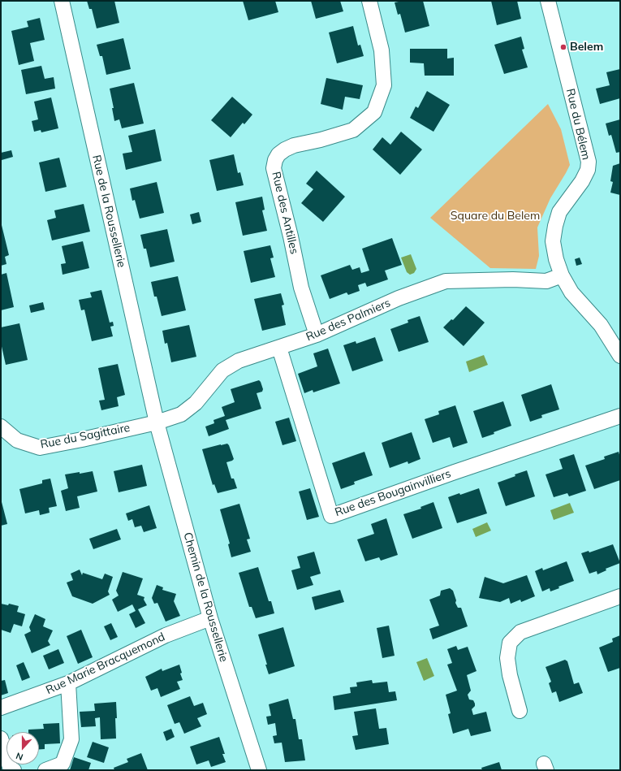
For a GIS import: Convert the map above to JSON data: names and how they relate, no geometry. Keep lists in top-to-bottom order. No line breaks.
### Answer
{"streets":{"street":["Rue du Bélem","Rue de la Roussellerie","Rue des Antilles","Rue des Palmiers","Rue du Sagittaire","Rue des Bougainvilliers","Chemin de la Roussellerie","Rue Marie Bracquemond"]},"crossings":[["Rue du Bélem","Rue des Palmiers"],["Rue de la Roussellerie","Rue des Palmiers"],["Rue de la Roussellerie","Rue du Sagittaire"],["Rue de la Roussellerie","Chemin de la Roussellerie"],["Rue des Antilles","Rue des Palmiers"],["Rue des Palmiers","Rue du Sagittaire"],["Rue des Palmiers","Rue des Bougainvilliers"],["Rue des Palmiers","Chemin de la Roussellerie"],["Rue du Sagittaire","Chemin de la Roussellerie"],["Chemin de la Roussellerie","Rue Marie Bracquemond"]],"parks":["Square du Belem"],"places":["Belem"],"north":"bottom"}
